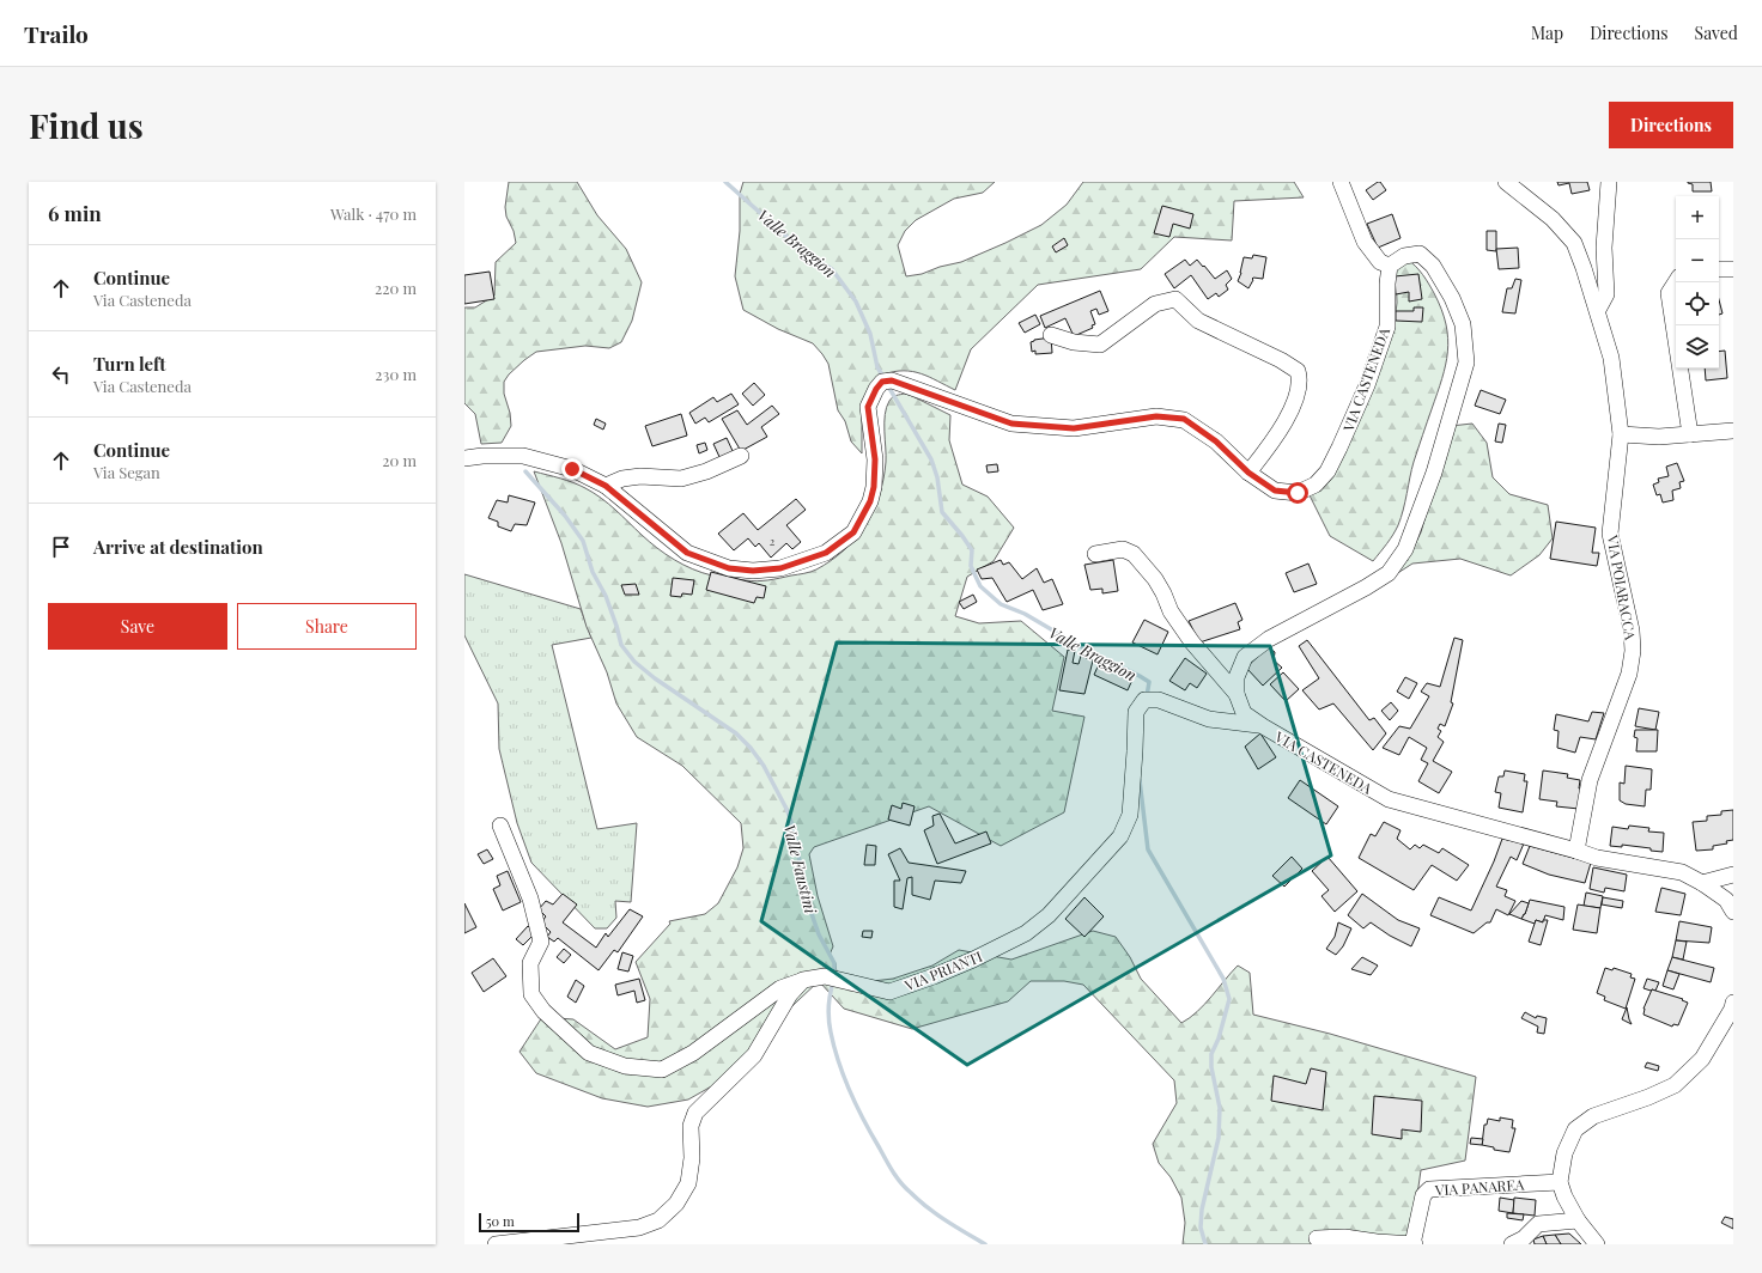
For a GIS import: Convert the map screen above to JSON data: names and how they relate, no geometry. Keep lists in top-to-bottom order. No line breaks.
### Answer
{"streets":{"street":["VIA CASTENEDA","VIA POIARACCA","VIA PRIANTI","VIA PANAREA"]},"crossings":[["VIA CASTENEDA","VIA POIARACCA"],["VIA CASTENEDA","VIA PRIANTI"]],"water":["Valle Braggion","Valle Faustini"],"house_numbers":["2"],"scale_bar":"50 m","page":{"header":"Trailo","nav":["Map","Directions","Saved"],"buttons":["Directions",["Save","Share"]],"title":"Find us","heading":["6 min","Walk · 470 m"],"map_buttons":["+","−"],"list":[["Continue","Via Casteneda","220 m"],["Turn left","Via Casteneda","230 m"],["Continue","Via Segan","20 m"],"Arrive at destination"],"scale":"50 m"}}
